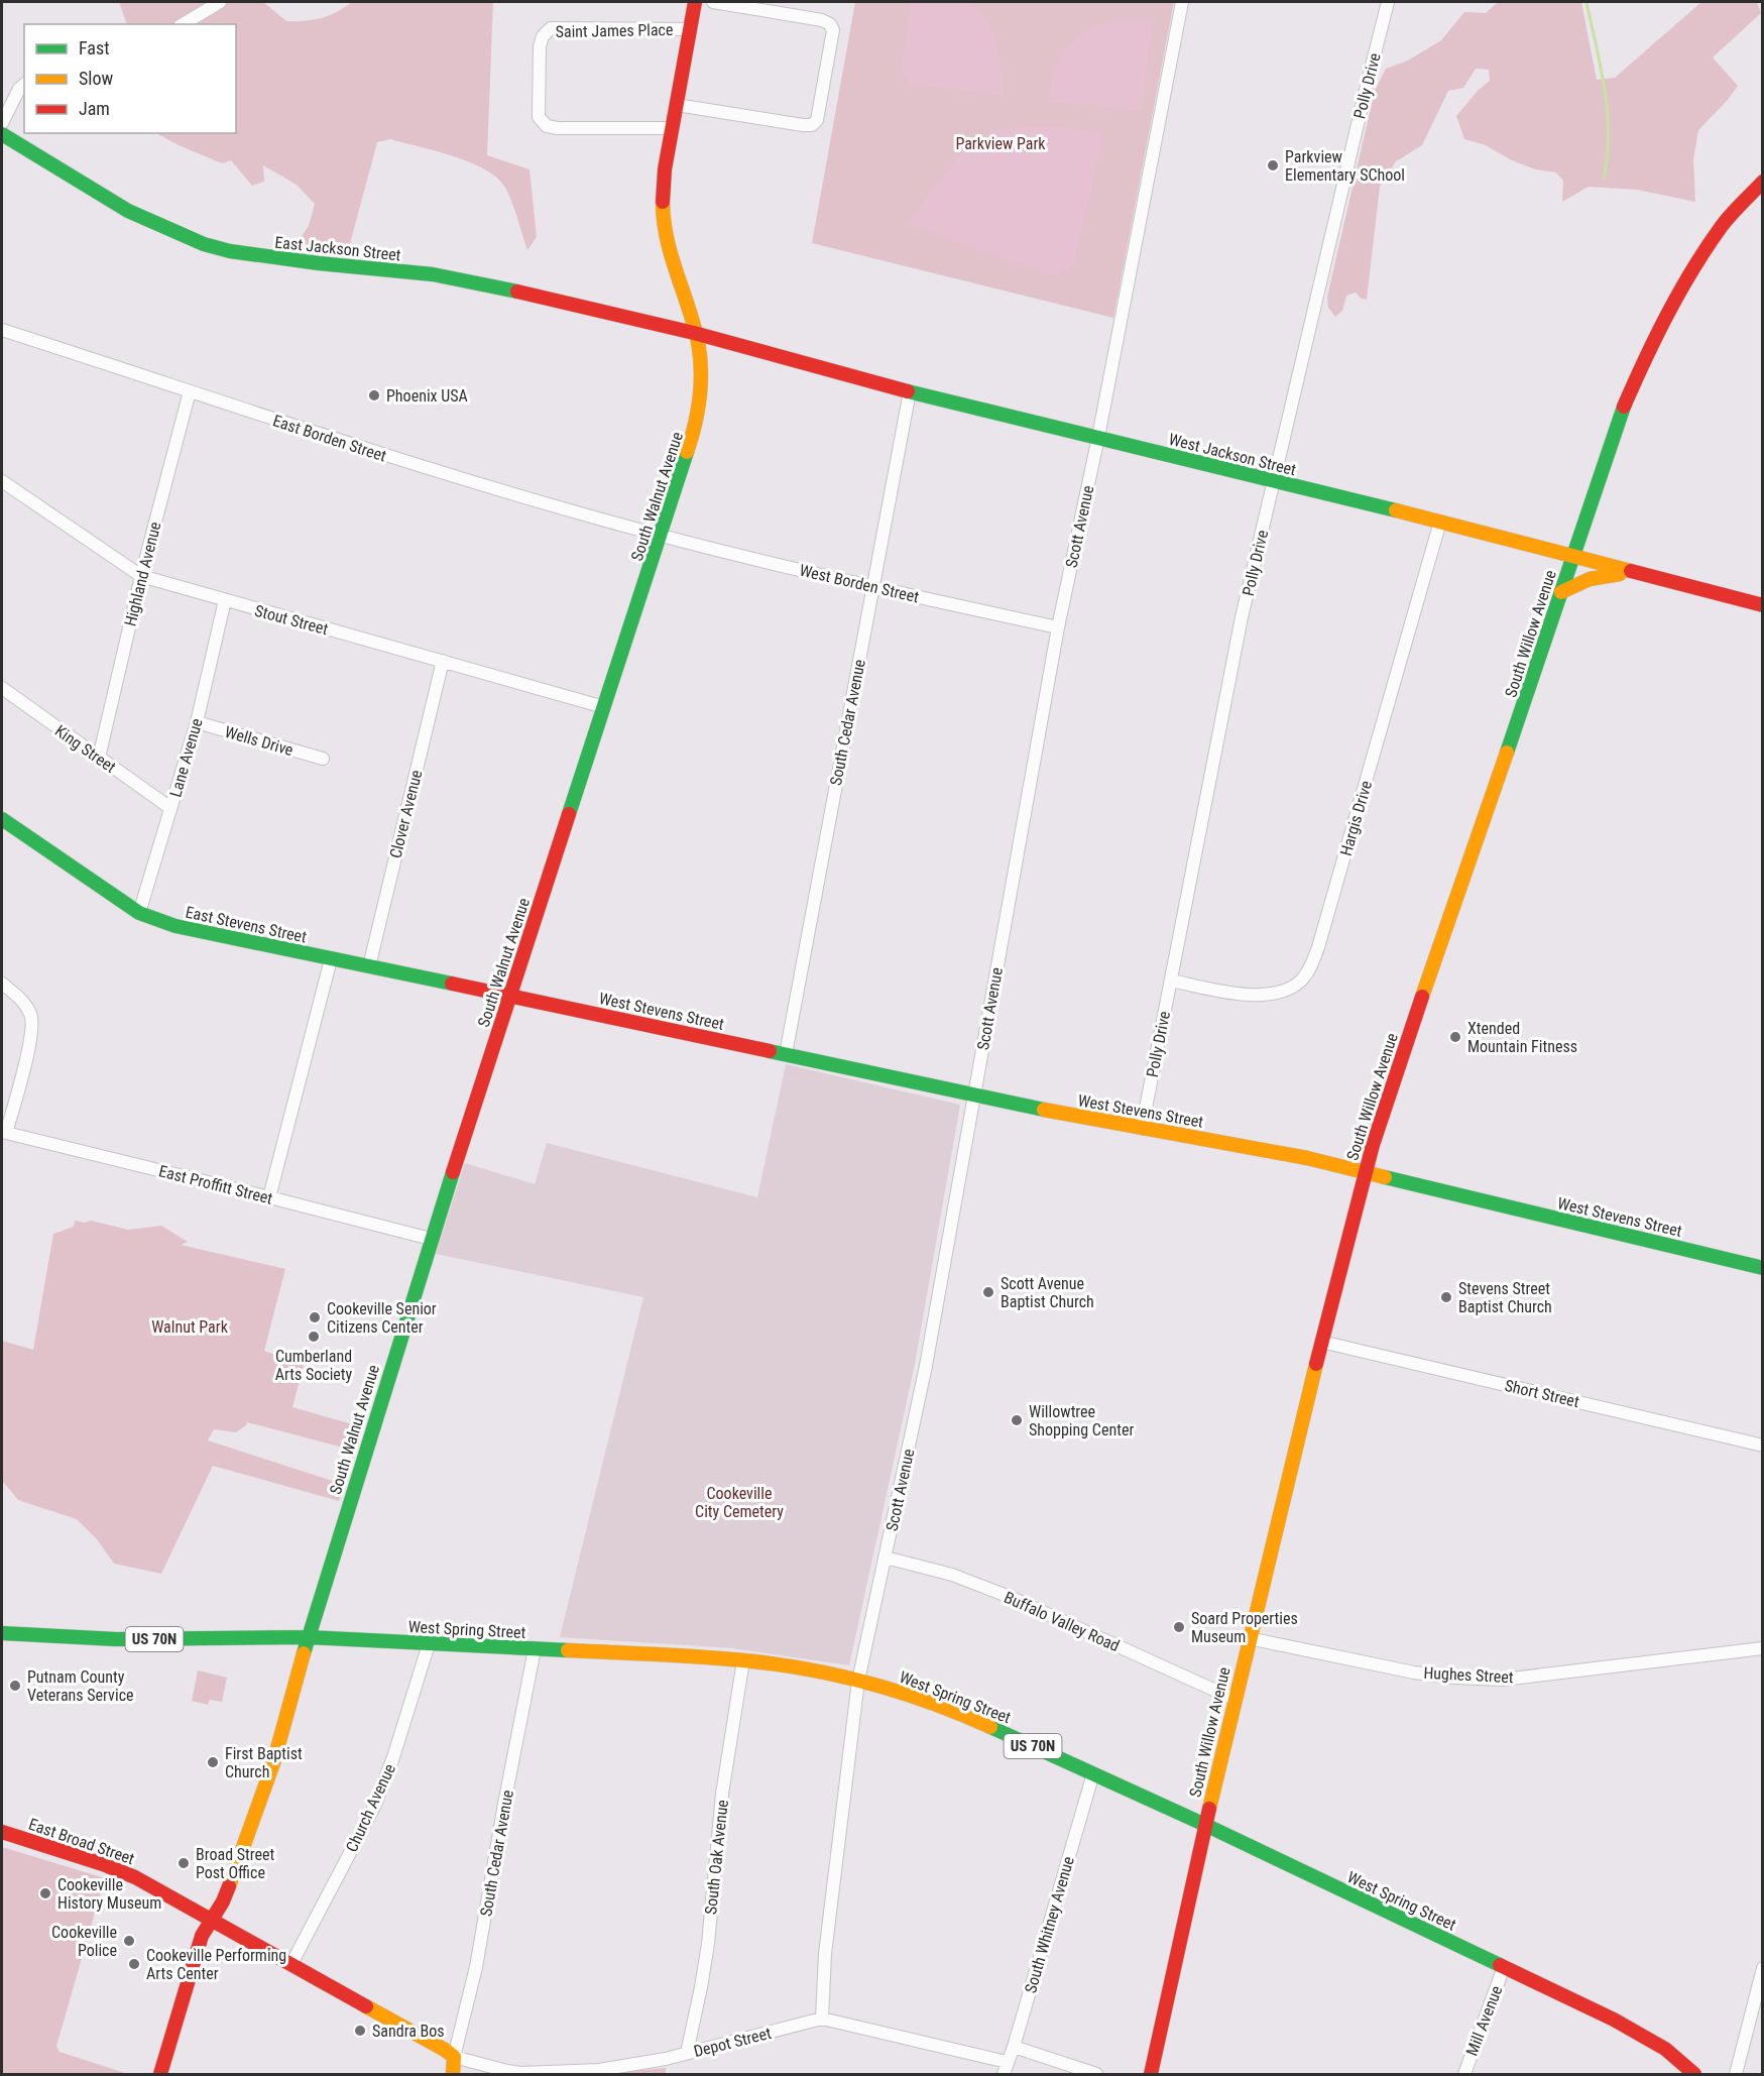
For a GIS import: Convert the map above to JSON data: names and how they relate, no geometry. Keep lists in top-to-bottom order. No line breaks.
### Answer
{"streets":{"street":["Saint James Place","Polly Drive","East Jackson Street","East Borden Street","West Jackson Street","South Walnut Avenue","Scott Avenue","Highland Avenue","West Borden Street","Stout Street","South Willow Avenue","South Cedar Avenue","Wells Drive","King Street","Lane Avenue","Clover Avenue","Hargis Drive","East Stevens Street","West Stevens Street","East Proffitt Street","Short Street","Buffalo Valley Road","West Spring Street","US 70N","Hughes Street","Church Avenue","East Broad Street","South Oak Avenue","South Whitney Avenue","Mill Avenue","Depot Street"]},"crossings":[["Saint James Place","South Walnut Avenue"],["Polly Drive","West Jackson Street"],["Polly Drive","Hargis Drive"],["Polly Drive","West Stevens Street"],["East Jackson Street","West Jackson Street"],["East Jackson Street","South Walnut Avenue"],["East Borden Street","South Walnut Avenue"],["East Borden Street","Highland Avenue"],["East Borden Street","West Borden Street"],["West Jackson Street","South Walnut Avenue"],["West Jackson Street","Scott Avenue"],["West Jackson Street","South Willow Avenue"],["West Jackson Street","South Cedar Avenue"],["West Jackson Street","Hargis Drive"],["South Walnut Avenue","West Borden Street"],["South Walnut Avenue","Stout Street"],["South Walnut Avenue","East Stevens Street"],["South Walnut Avenue","West Stevens Street"],["South Walnut Avenue","East Proffitt Street"],["South Walnut Avenue","West Spring Street"],["South Walnut Avenue","US 70N"],["South Walnut Avenue","East Broad Street"],["Scott Avenue","West Borden Street"],["Scott Avenue","West Stevens Street"],["Scott Avenue","Buffalo Valley Road"],["Scott Avenue","West Spring Street"],["Scott Avenue","Depot Street"],["Highland Avenue","Stout Street"],["Highland Avenue","King Street"],["West Borden Street","South Cedar Avenue"],["Stout Street","Lane Avenue"],["Stout Street","Clover Avenue"],["South Willow Avenue","West Stevens Street"],["South Willow Avenue","Short Street"],["South Willow Avenue","Buffalo Valley Road"],["South Willow Avenue","West Spring Street"],["South Willow Avenue","Hughes Street"],["South Cedar Avenue","West Stevens Street"],["South Cedar Avenue","West Spring Street"],["South Cedar Avenue","East Broad Street"],["South Cedar Avenue","Depot Street"],["Wells Drive","Lane Avenue"],["King Street","Lane Avenue"],["Lane Avenue","East Stevens Street"],["Clover Avenue","East Stevens Street"],["East Stevens Street","West Stevens Street"],["West Spring Street","US 70N"],["West Spring Street","Church Avenue"],["West Spring Street","South Oak Avenue"],["West Spring Street","South Whitney Avenue"],["West Spring Street","Mill Avenue"],["Church Avenue","East Broad Street"],["East Broad Street","Depot Street"],["South Oak Avenue","Depot Street"],["South Whitney Avenue","Depot Street"]],"parks":["Parkview Park","Walnut Park","Cookeville City Cemetery"],"places":["Parkview Elementary SChool","Phoenix USA","Xtended Mountain Fitness","Scott Avenue Baptist Church","Stevens Street Baptist Church","Cookeville Senior Citizens Center","Cumberland Arts Society","Willowtree Shopping Center","Soard Properties Museum","Putnam County Veterans Service","First Baptist Church","Broad Street Post Office","Cookeville History Museum","Cookeville Police","Cookeville Performing Arts Center","Sandra Bos"],"legend":["Fast","Slow","Jam"]}
